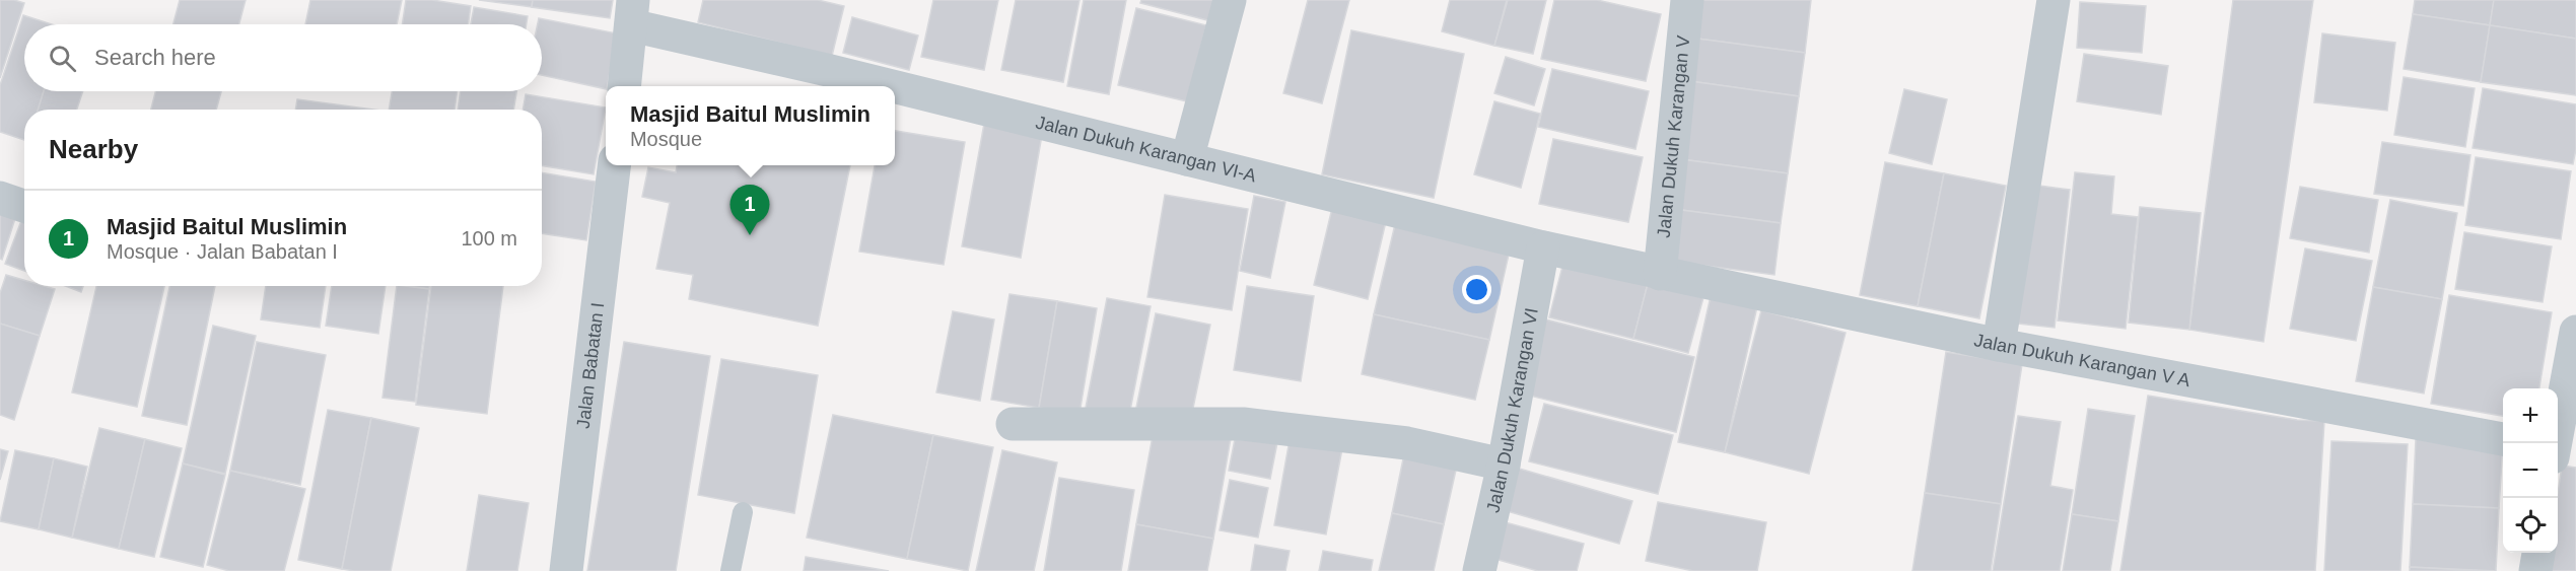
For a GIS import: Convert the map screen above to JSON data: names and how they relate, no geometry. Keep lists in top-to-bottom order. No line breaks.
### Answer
{"streets":{"street":["Jalan Dukuh Karangan V","Jalan Dukuh Karangan VI-A","Jalan Dukuh Karangan V A","Jalan Babatan I","Jalan Dukuh Karangan VI"]},"crossings":[["Jalan Dukuh Karangan V","Jalan Dukuh Karangan VI-A"],["Jalan Dukuh Karangan V","Jalan Dukuh Karangan V A"],["Jalan Dukuh Karangan VI-A","Jalan Dukuh Karangan V A"],["Jalan Dukuh Karangan VI-A","Jalan Dukuh Karangan VI"]],"page":{"search":"Search here","popup":["Masjid Baitul Muslimin","Mosque"],"heading":"Nearby","pins":"1","list":[{"mark":"1","name":"Masjid Baitul Muslimin","note":"Mosque · Jalan Babatan I","value":"100 m"}],"map_buttons":["+","−"]}}
